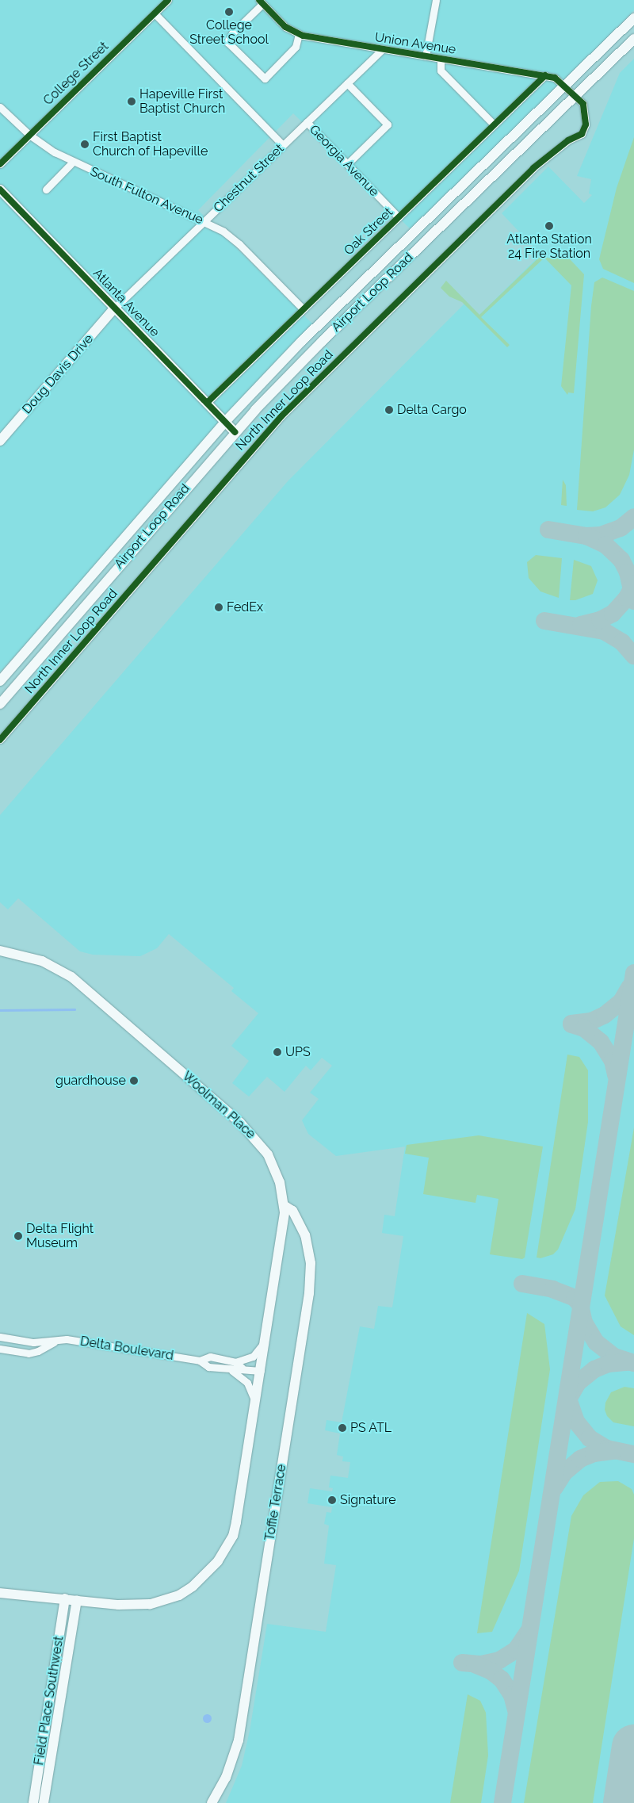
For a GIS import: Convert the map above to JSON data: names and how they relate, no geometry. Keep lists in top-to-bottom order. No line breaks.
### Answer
{"streets":{"street":["Union Avenue","College Street","Georgia Avenue","Chestnut Street","South Fulton Avenue","Oak Street","Airport Loop Road","Atlanta Avenue","Doug Davis Drive","North Inner Loop Road","Woolman Place","Delta Boulevard","Toffie Terrace","Field Place Southwest"]},"crossings":[["Union Avenue","Chestnut Street"],["Union Avenue","Oak Street"],["Union Avenue","Airport Loop Road"],["Union Avenue","North Inner Loop Road"],["College Street","South Fulton Avenue"],["Georgia Avenue","Chestnut Street"],["Georgia Avenue","Oak Street"],["Chestnut Street","South Fulton Avenue"],["Chestnut Street","Atlanta Avenue"],["Chestnut Street","Doug Davis Drive"],["South Fulton Avenue","Oak Street"],["Oak Street","Atlanta Avenue"],["Airport Loop Road","Atlanta Avenue"],["Airport Loop Road","North Inner Loop Road"],["Atlanta Avenue","Doug Davis Drive"],["Woolman Place","Delta Boulevard"],["Woolman Place","Toffie Terrace"],["Woolman Place","Field Place Southwest"]],"places":["College Street School","Hapeville First Baptist Church","First Baptist Church of Hapeville","Atlanta Station 24 Fire Station","Delta Cargo","FedEx","UPS","guardhouse","Delta Flight Museum","PS ATL","Signature"]}
